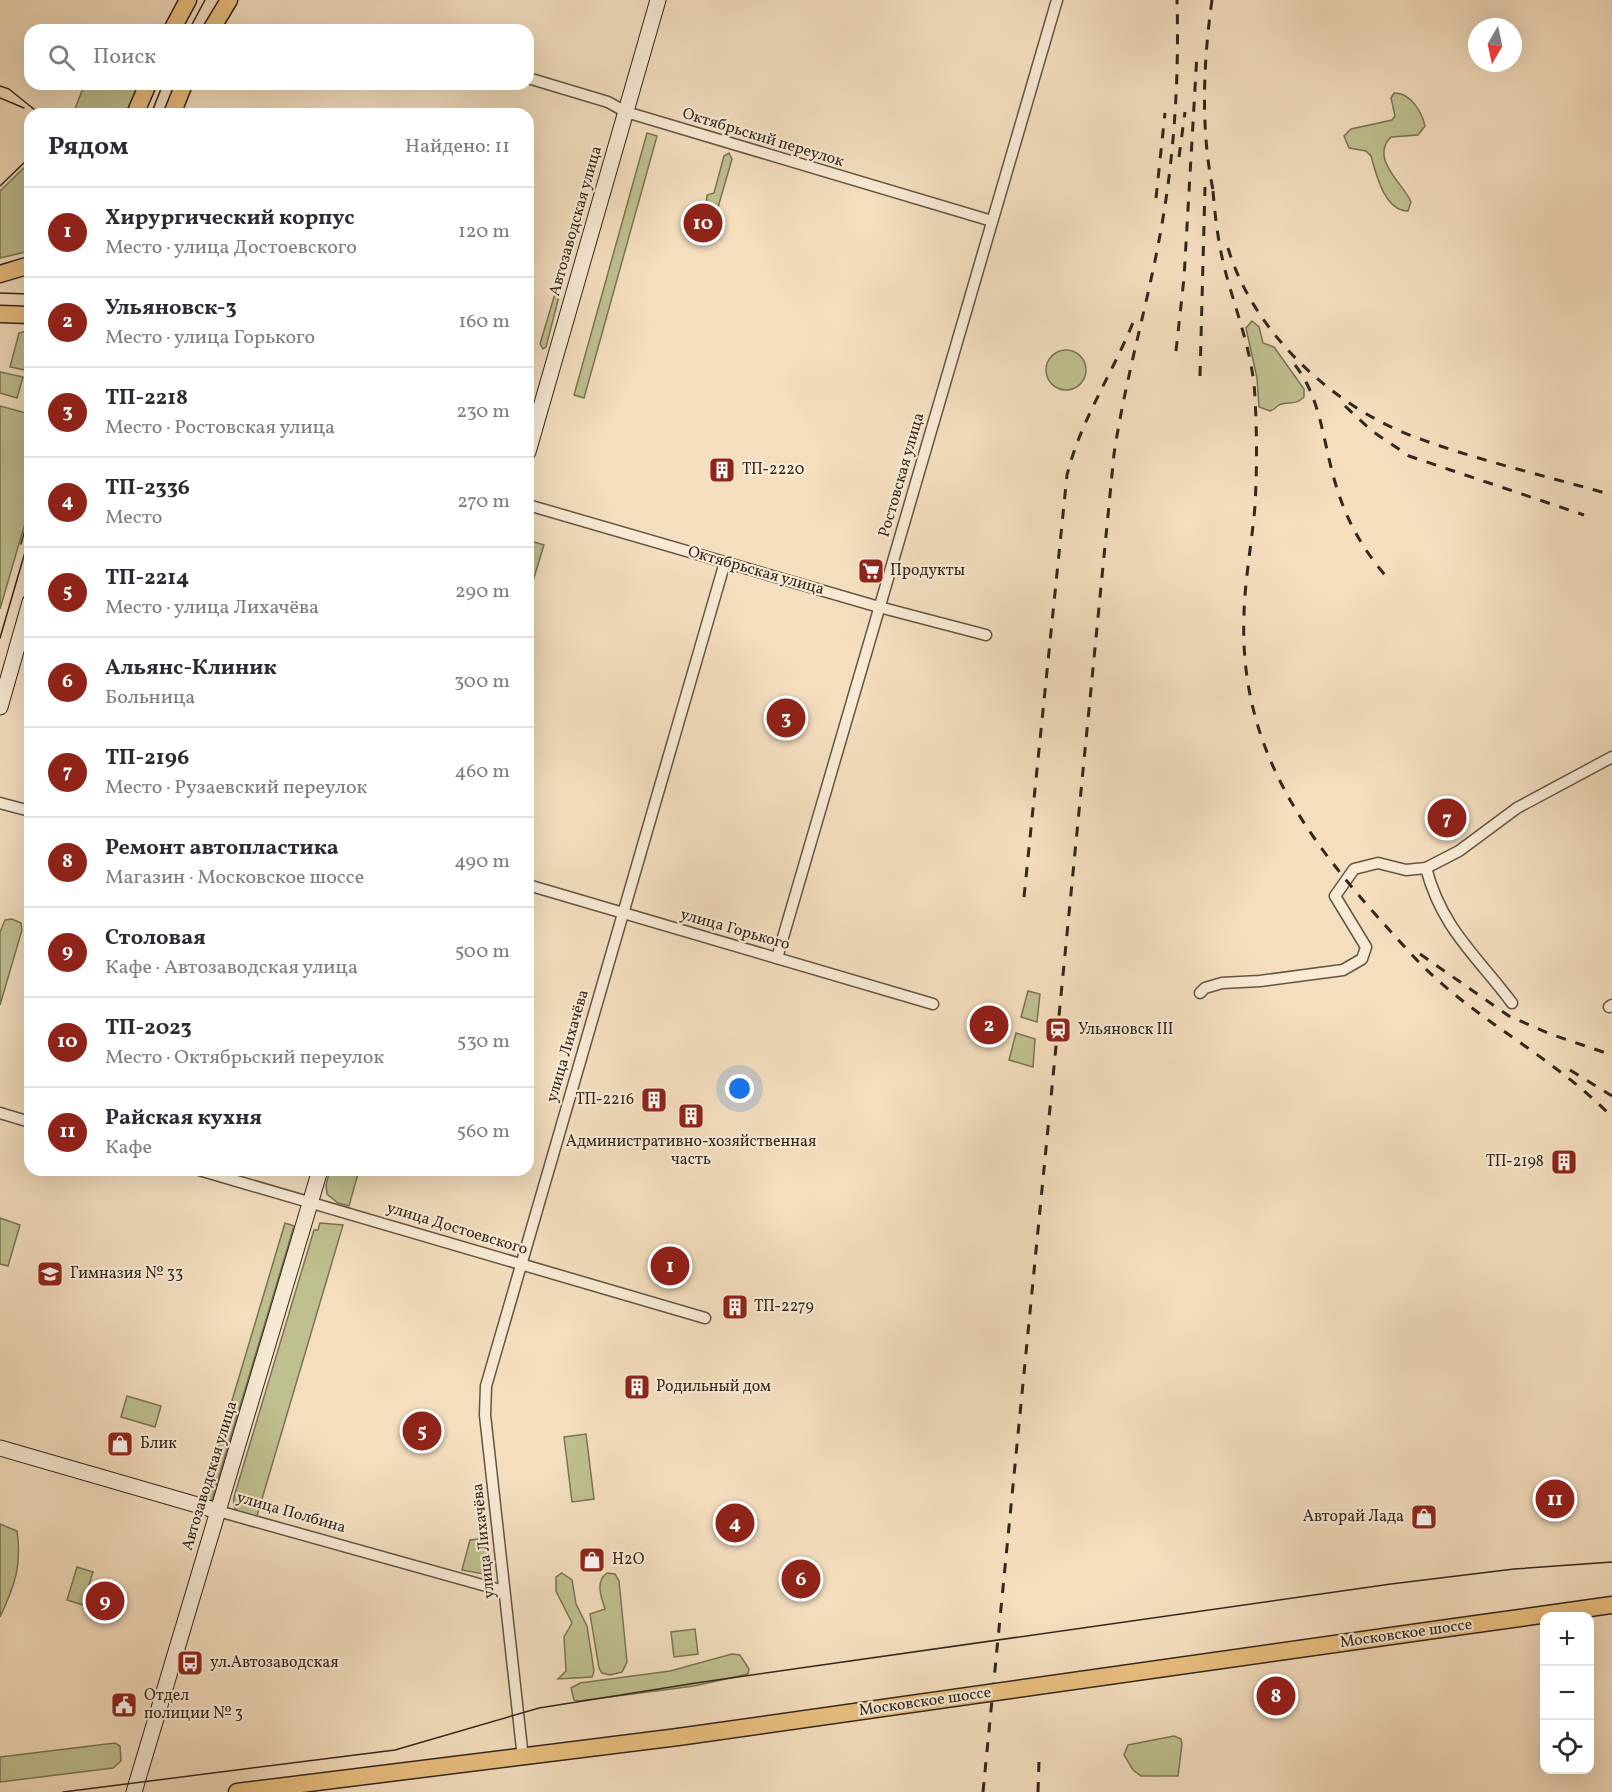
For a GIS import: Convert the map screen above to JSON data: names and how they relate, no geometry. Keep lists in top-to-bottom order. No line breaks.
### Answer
{"streets":{"main road":["Московское шоссе"],"street":["Октябрьский переулок","Автозаводская улица","Ростовская улица","Октябрьская улица","улица Горького","улица Лихачёва","улица Достоевского","улица Полбина"]},"crossings":[["Октябрьский переулок","Автозаводская улица"],["Октябрьский переулок","Ростовская улица"],["Автозаводская улица","улица Достоевского"],["Автозаводская улица","улица Полбина"],["Ростовская улица","Октябрьская улица"],["Ростовская улица","улица Горького"],["Октябрьская улица","улица Лихачёва"],["улица Горького","улица Лихачёва"],["улица Лихачёва","улица Достоевского"],["улица Лихачёва","улица Полбина"],["улица Лихачёва","Московское шоссе"]],"places":{"building":["ТП-2220","ТП-2216","Административно-хозяйственная часть","ТП-2198","ТП-2279","Родильный дом"],"supermarket":["Продукты"],"station":["Ульяновск III"],"school or university":["Гимназия № 33"],"shop":["Блик","Авторай Лада","H2O"],"bus stop":["ул.Автозаводская"],"public building":["Отдел полиции № 3"]},"north":"bottom","page":{"search":"Поиск","heading":["Рядом","Найдено: 11"],"list":[{"mark":"1","name":"Хирургический корпус","note":"Место · улица Достоевского","value":"120 m"},{"mark":"2","name":"Ульяновск-3","note":"Место · улица Горького","value":"160 m"},{"mark":"3","name":"ТП-2218","note":"Место · Ростовская улица","value":"230 m"},{"mark":"4","name":"ТП-2336","note":"Место","value":"270 m"},{"mark":"5","name":"ТП-2214","note":"Место · улица Лихачёва","value":"290 m"},{"mark":"6","name":"Альянс-Клиник","note":"Больница","value":"300 m"},{"mark":"7","name":"ТП-2196","note":"Место · Рузаевский переулок","value":"460 m"},{"mark":"8","name":"Ремонт автопластика","note":"Магазин · Московское шоссе","value":"490 m"},{"mark":"9","name":"Столовая","note":"Кафе · Автозаводская улица","value":"500 m"},{"mark":"10","name":"ТП-2023","note":"Место · Октябрьский переулок","value":"530 m"},{"mark":"11","name":"Райская кухня","note":"Кафе","value":"560 m"}],"pins":["10","3","7","2","1","5","11","4","6","9","8"],"map_buttons":["+","−"]}}
